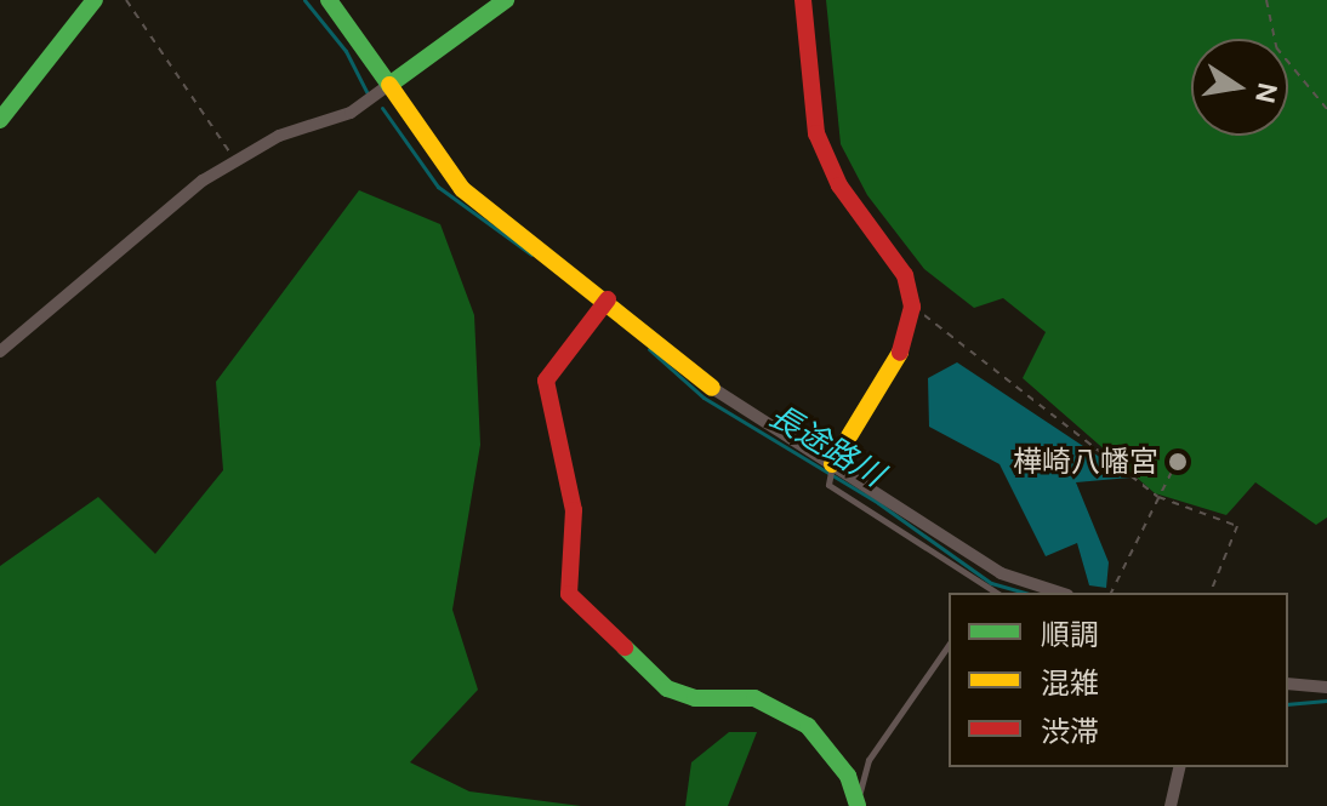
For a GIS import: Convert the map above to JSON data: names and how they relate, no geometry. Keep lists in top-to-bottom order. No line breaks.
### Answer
{"water":["長途路川"],"places":["樺崎八幡宮"],"legend":["順調","混雑","渋滞"],"north":"right"}
